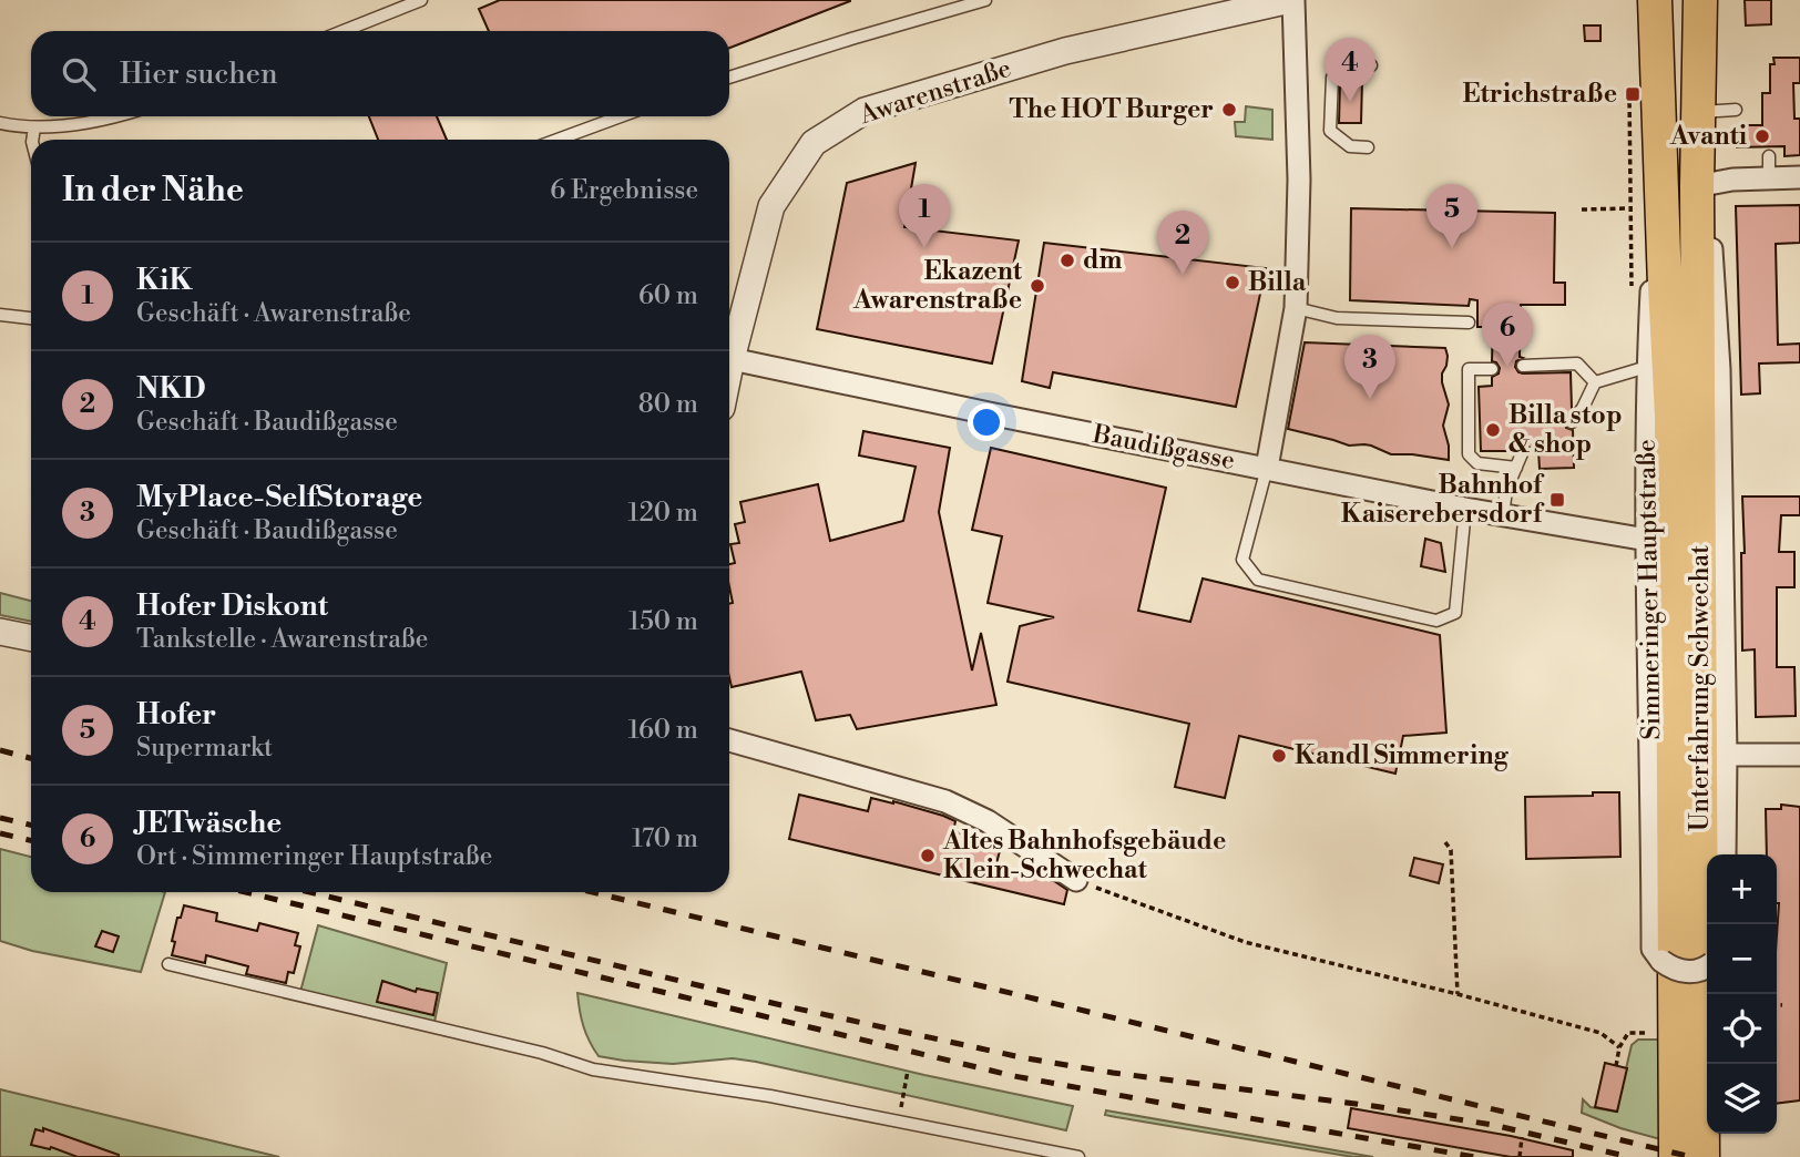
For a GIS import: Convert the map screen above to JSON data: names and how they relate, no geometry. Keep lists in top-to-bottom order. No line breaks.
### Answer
{"streets":{"main road":["Simmeringer Hauptstraße","Unterfahrung Schwechat"],"street":["Awarenstraße","Baudißgasse"]},"crossings":[["Awarenstraße","Baudißgasse"],["Baudißgasse","Simmeringer Hauptstraße"],["Simmeringer Hauptstraße","Unterfahrung Schwechat"]],"places":{"transit":["Etrichstraße","Bahnhof Kaiserebersdorf"],"other":["The HOT Burger","Avanti","dm","Billa","Ekazent Awarenstraße","Billa stop & shop","Kandl Simmering","Altes Bahnhofsgebäude Klein-Schwechat"]},"page":{"search":"Hier suchen","pins":["4","1","5","2","6","3"],"heading":["In der Nähe","6 Ergebnisse"],"list":[{"mark":"1","name":"KiK","note":"Geschäft · Awarenstraße","value":"60 m"},{"mark":"2","name":"NKD","note":"Geschäft · Baudißgasse","value":"80 m"},{"mark":"3","name":"MyPlace-SelfStorage","note":"Geschäft · Baudißgasse","value":"120 m"},{"mark":"4","name":"Hofer Diskont","note":"Tankstelle · Awarenstraße","value":"150 m"},{"mark":"5","name":"Hofer","note":"Supermarkt","value":"160 m"},{"mark":"6","name":"JETwäsche","note":"Ort · Simmeringer Hauptstraße","value":"170 m"}],"map_buttons":["+","−"]}}
